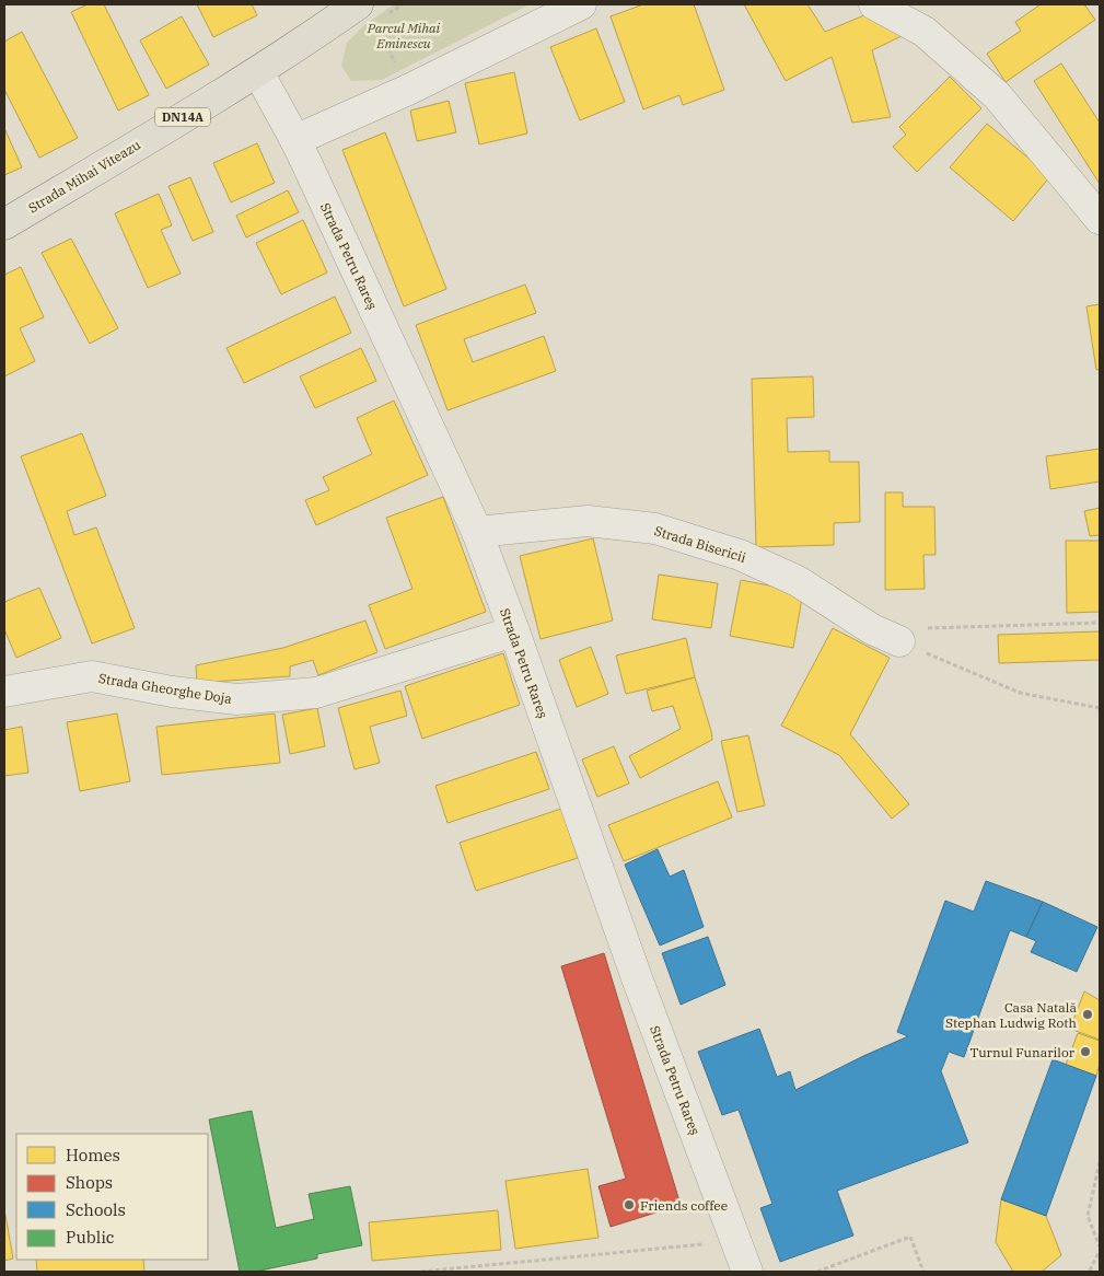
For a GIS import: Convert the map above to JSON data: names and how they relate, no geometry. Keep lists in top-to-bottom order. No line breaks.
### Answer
{"streets":{"main road":["DN14A","Strada Mihai Viteazu"],"street":["Strada Petru Rareș","Strada Bisericii","Strada Gheorghe Doja"]},"crossings":[["Strada Mihai Viteazu","Strada Petru Rareș"],["Strada Petru Rareș","Strada Bisericii"],["Strada Petru Rareș","Strada Gheorghe Doja"]],"parks":["Parcul Mihai Eminescu"],"places":["Casa Natală Stephan Ludwig Roth","Turnul Funarilor","Friends coffee"],"legend":["Homes","Shops","Schools","Public"]}
